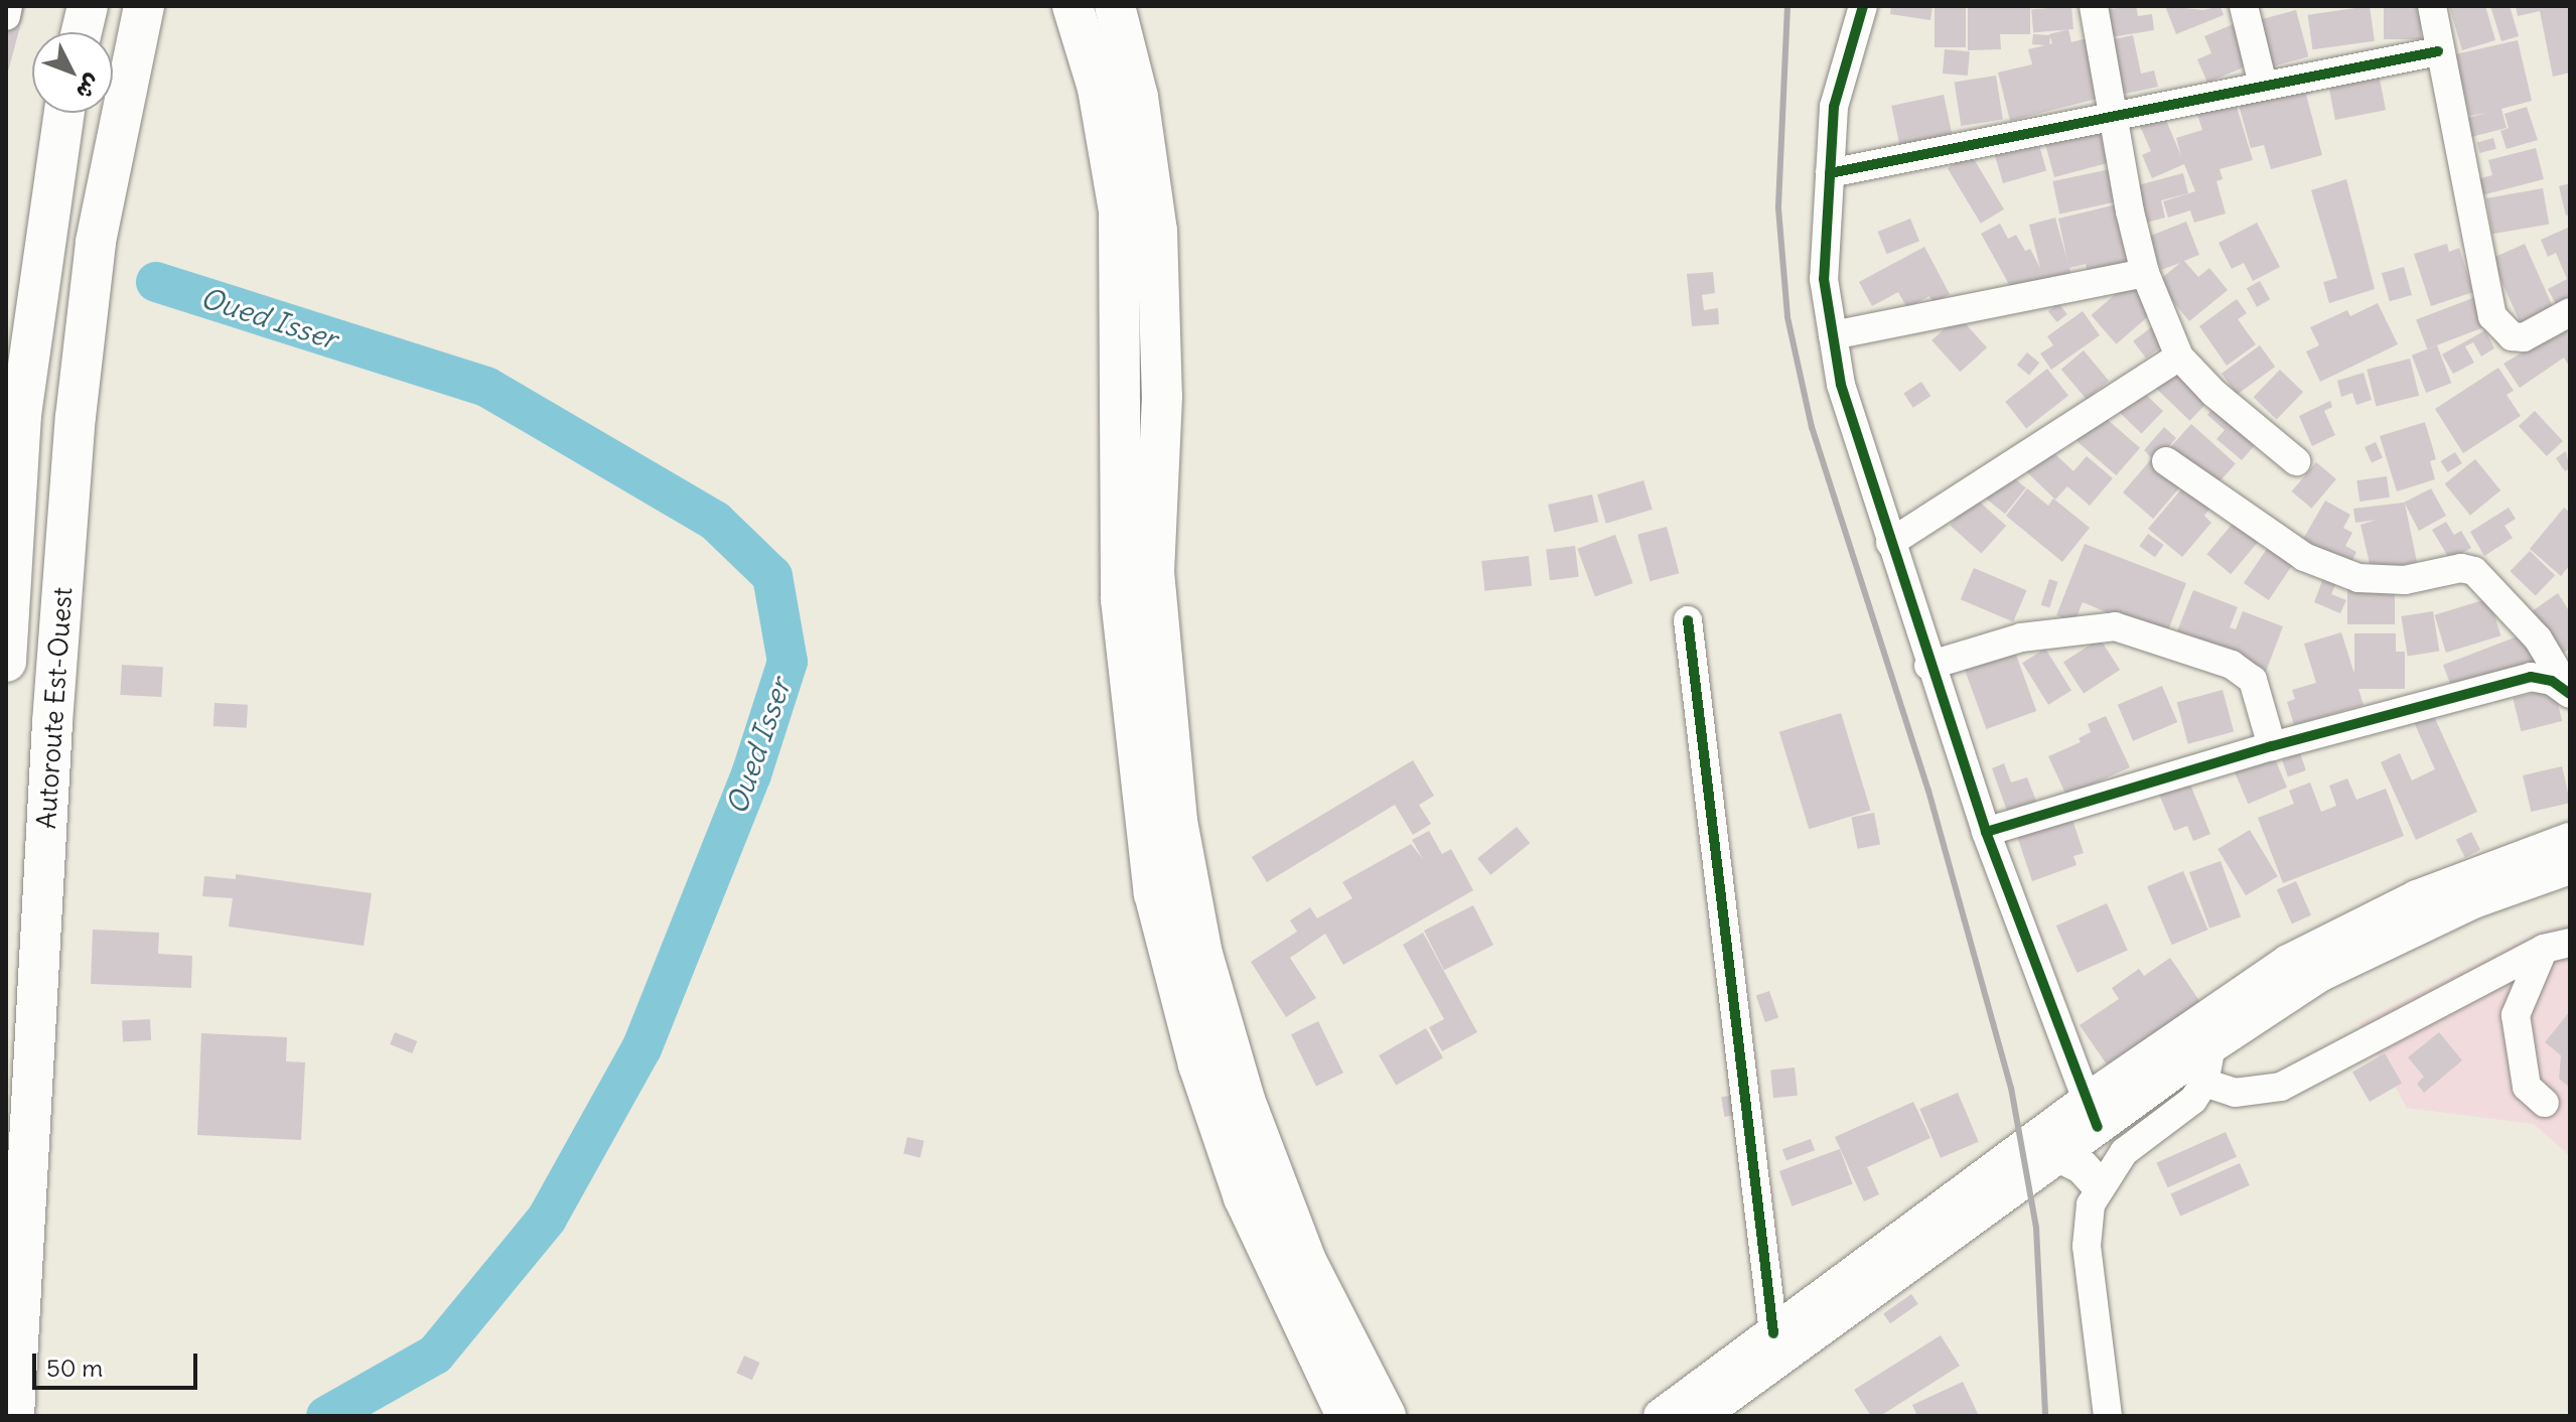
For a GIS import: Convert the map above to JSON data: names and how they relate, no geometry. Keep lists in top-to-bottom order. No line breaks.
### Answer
{"streets":{"highway":["Autoroute Est-Ouest"]},"water":["Oued Isser"],"scale_bar":"50 m","north":"bottom right"}
